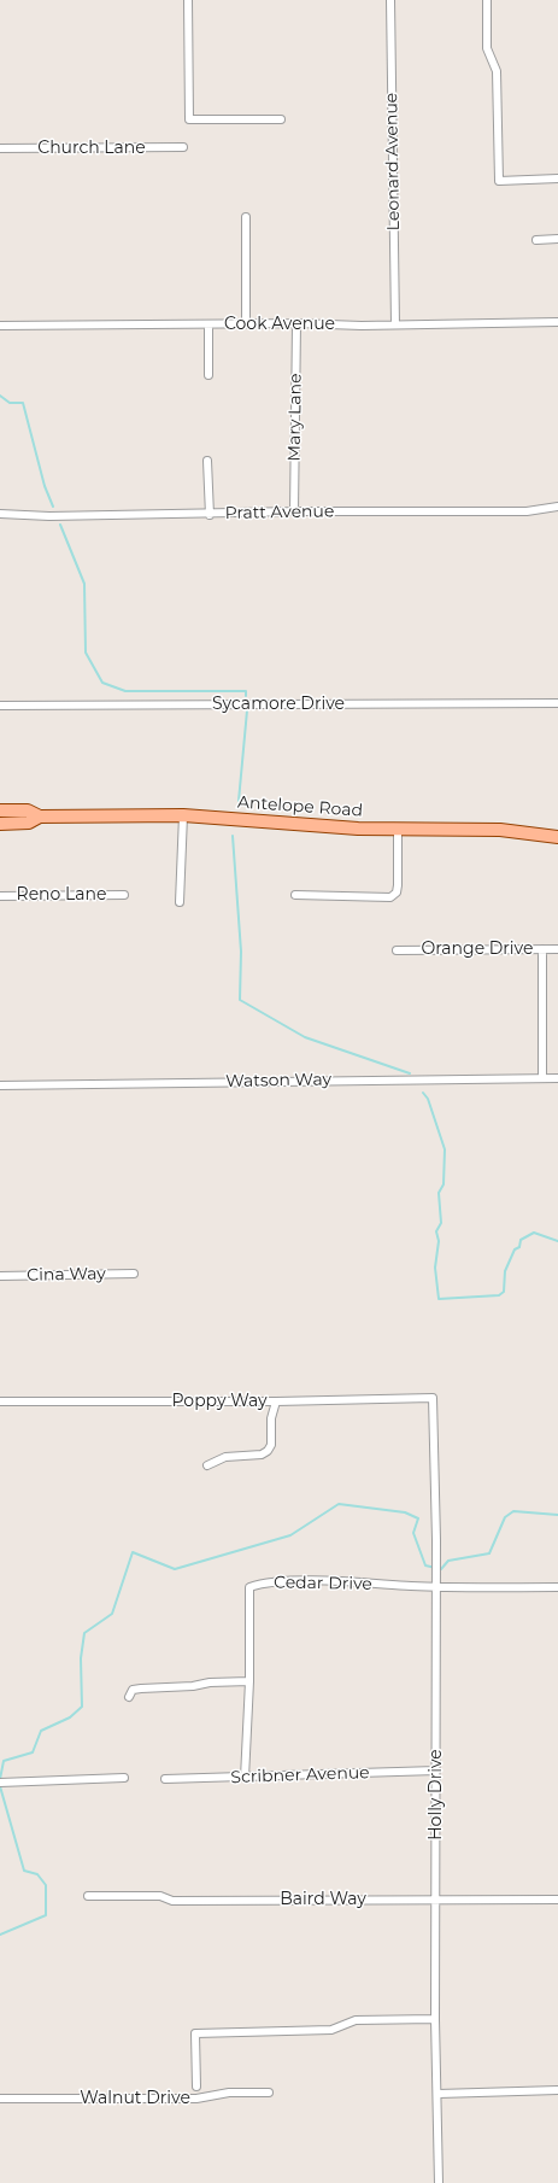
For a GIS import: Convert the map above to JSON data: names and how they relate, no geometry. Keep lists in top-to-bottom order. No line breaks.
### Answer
{"streets":{"main road":["Antelope Road"],"street":["Church Lane","Leonard Avenue","Cook Avenue","Mary Lane","Pratt Avenue","Sycamore Drive","Reno Lane","Orange Drive","Watson Way","Cina Way","Poppy Way","Cedar Drive","Scribner Avenue","Holly Drive","Baird Way","Walnut Drive"]},"crossings":[["Leonard Avenue","Cook Avenue"],["Cook Avenue","Mary Lane"],["Mary Lane","Pratt Avenue"],["Poppy Way","Holly Drive"],["Cedar Drive","Holly Drive"],["Scribner Avenue","Holly Drive"],["Holly Drive","Baird Way"]]}
